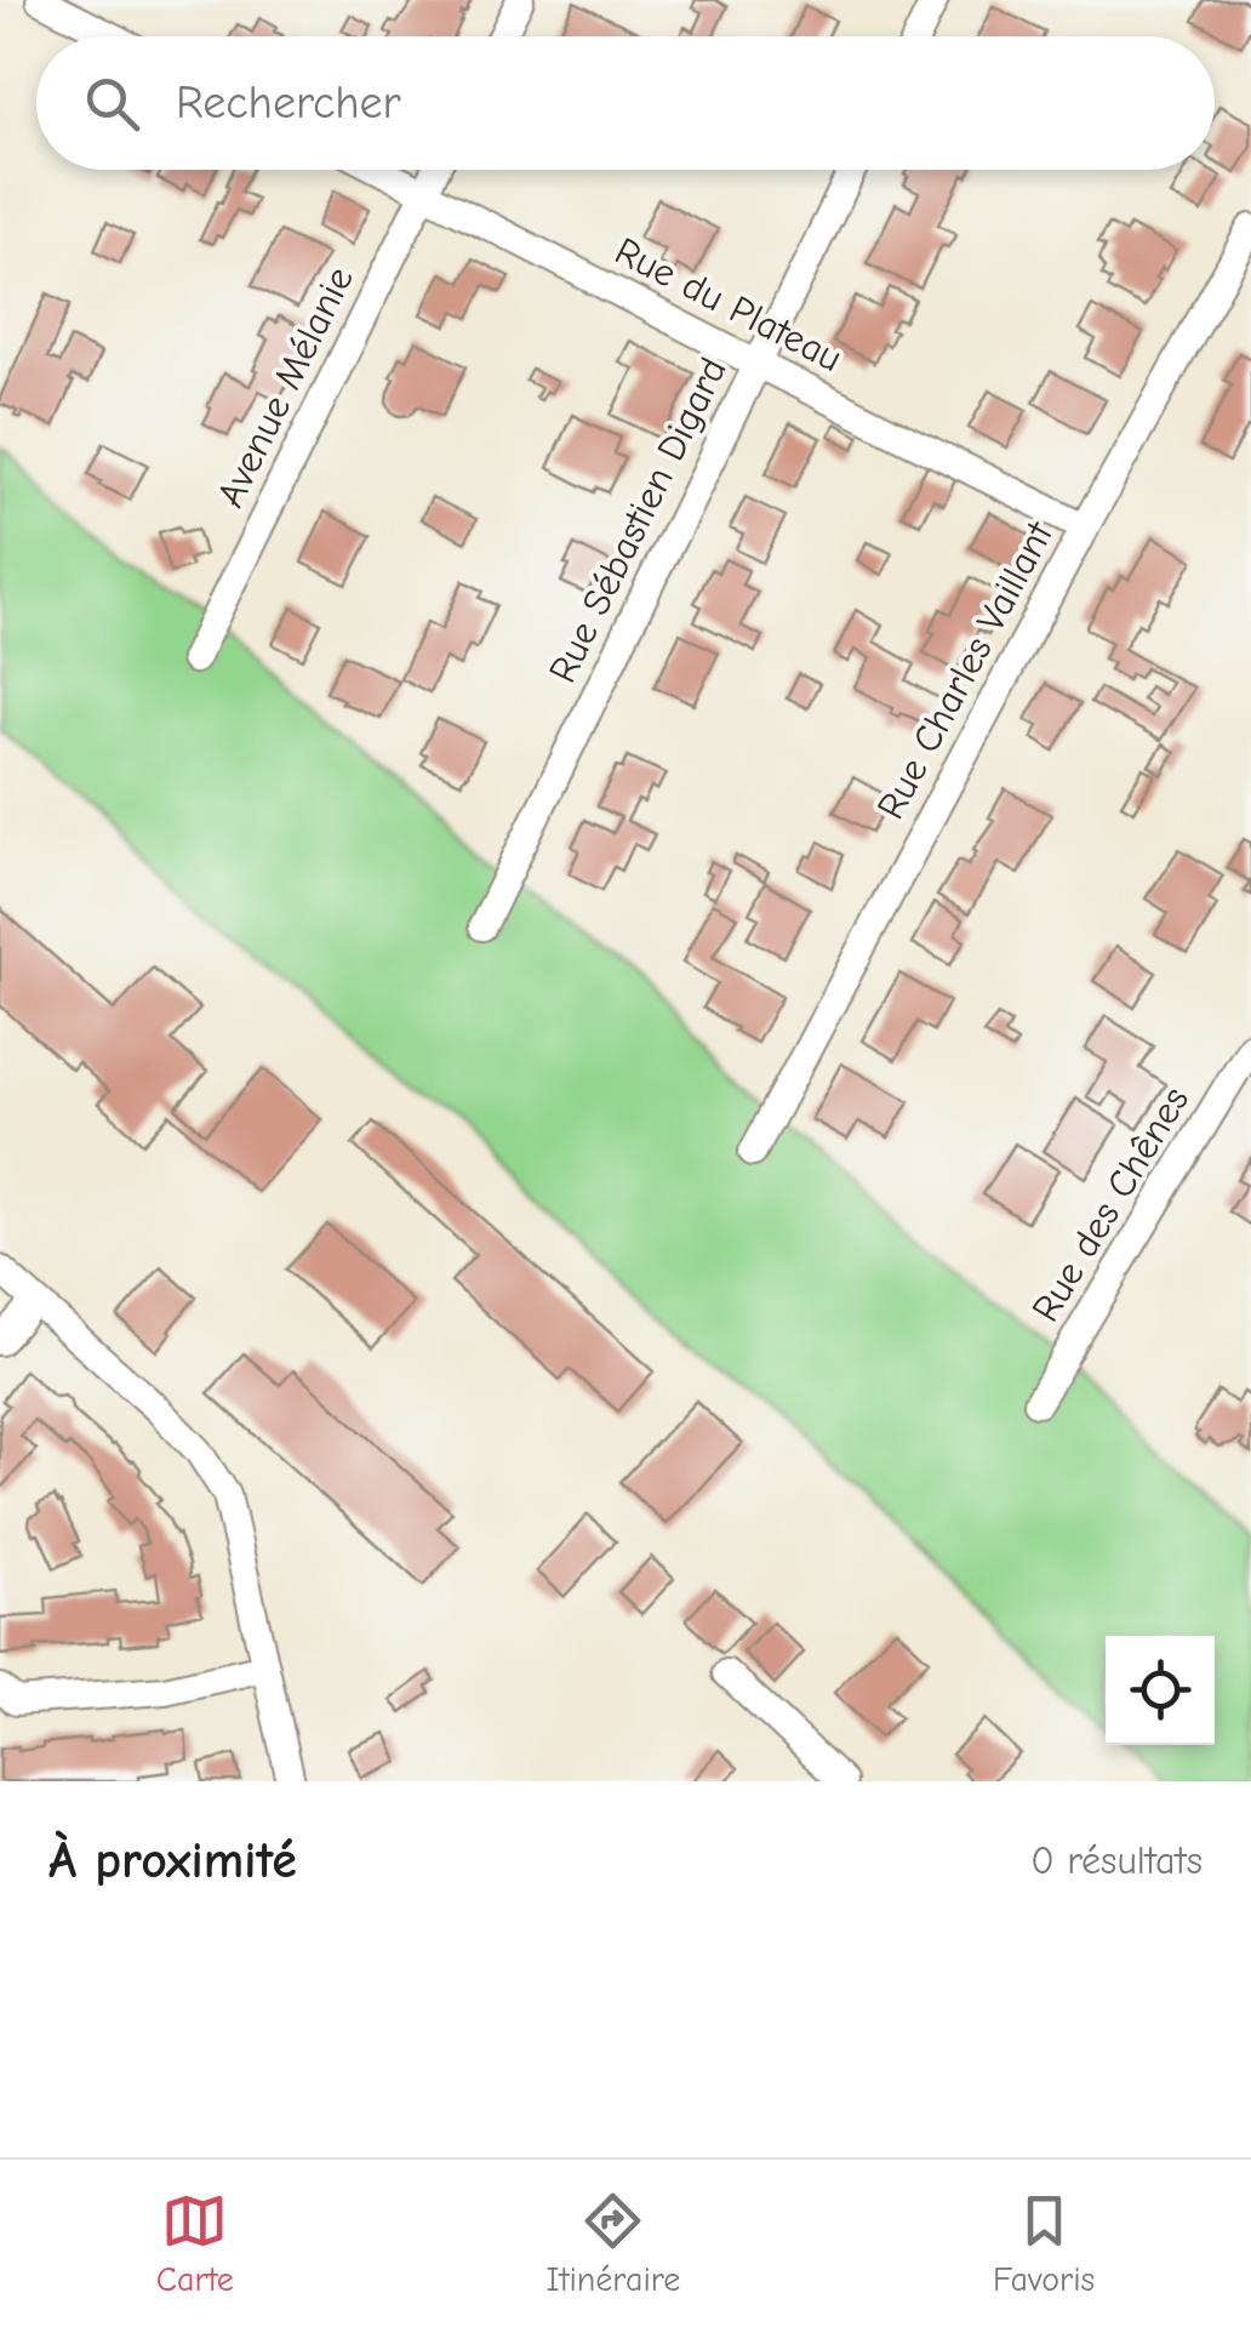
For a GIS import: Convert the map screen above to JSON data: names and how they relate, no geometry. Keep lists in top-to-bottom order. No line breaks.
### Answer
{"streets":{"street":["Rue du Plateau","Avenue Mélanie","Rue Sébastien Digard","Rue Charles Vaillant","Rue des Chênes"]},"crossings":[["Rue du Plateau","Avenue Mélanie"],["Rue du Plateau","Rue Sébastien Digard"],["Rue du Plateau","Rue Charles Vaillant"]],"page":{"search":"Rechercher","heading":["À proximité","0 résultats"],"nav":["Carte","Itinéraire","Favoris"]}}
